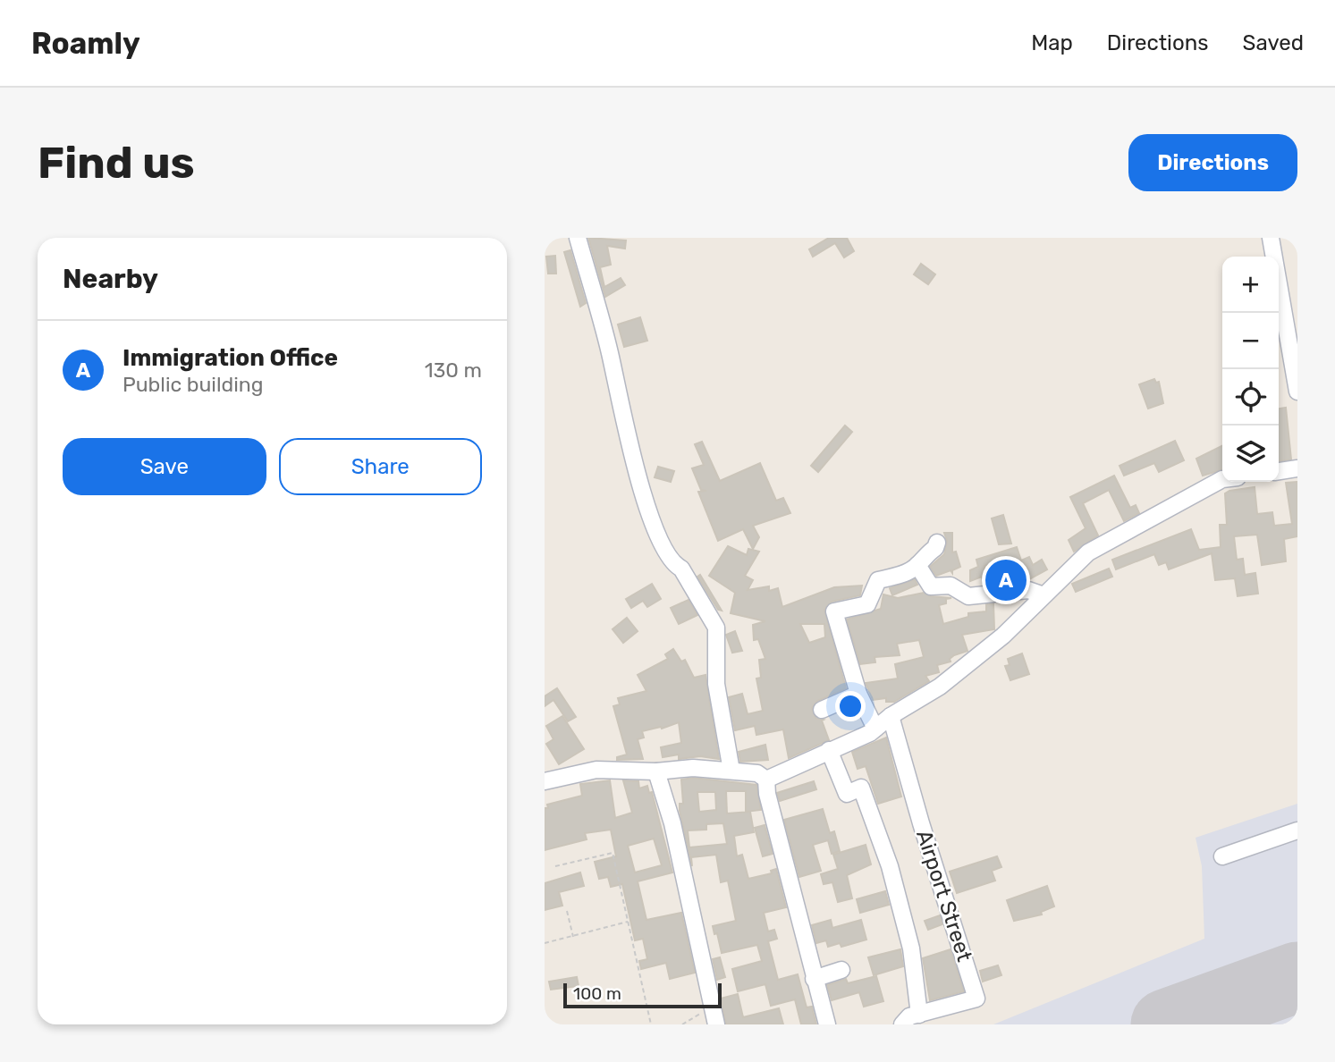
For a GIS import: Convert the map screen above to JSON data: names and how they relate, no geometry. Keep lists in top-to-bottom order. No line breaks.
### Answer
{"streets":{"street":["Airport Street"]},"scale_bar":"100 m","page":{"header":"Roamly","nav":["Map","Directions","Saved"],"buttons":["Directions",["Save","Share"]],"title":"Find us","heading":"Nearby","map_buttons":["+","−"],"list":[{"mark":"A","name":"Immigration Office","note":"Public building","value":"130 m"}],"pins":"A","scale":"100 m"}}
